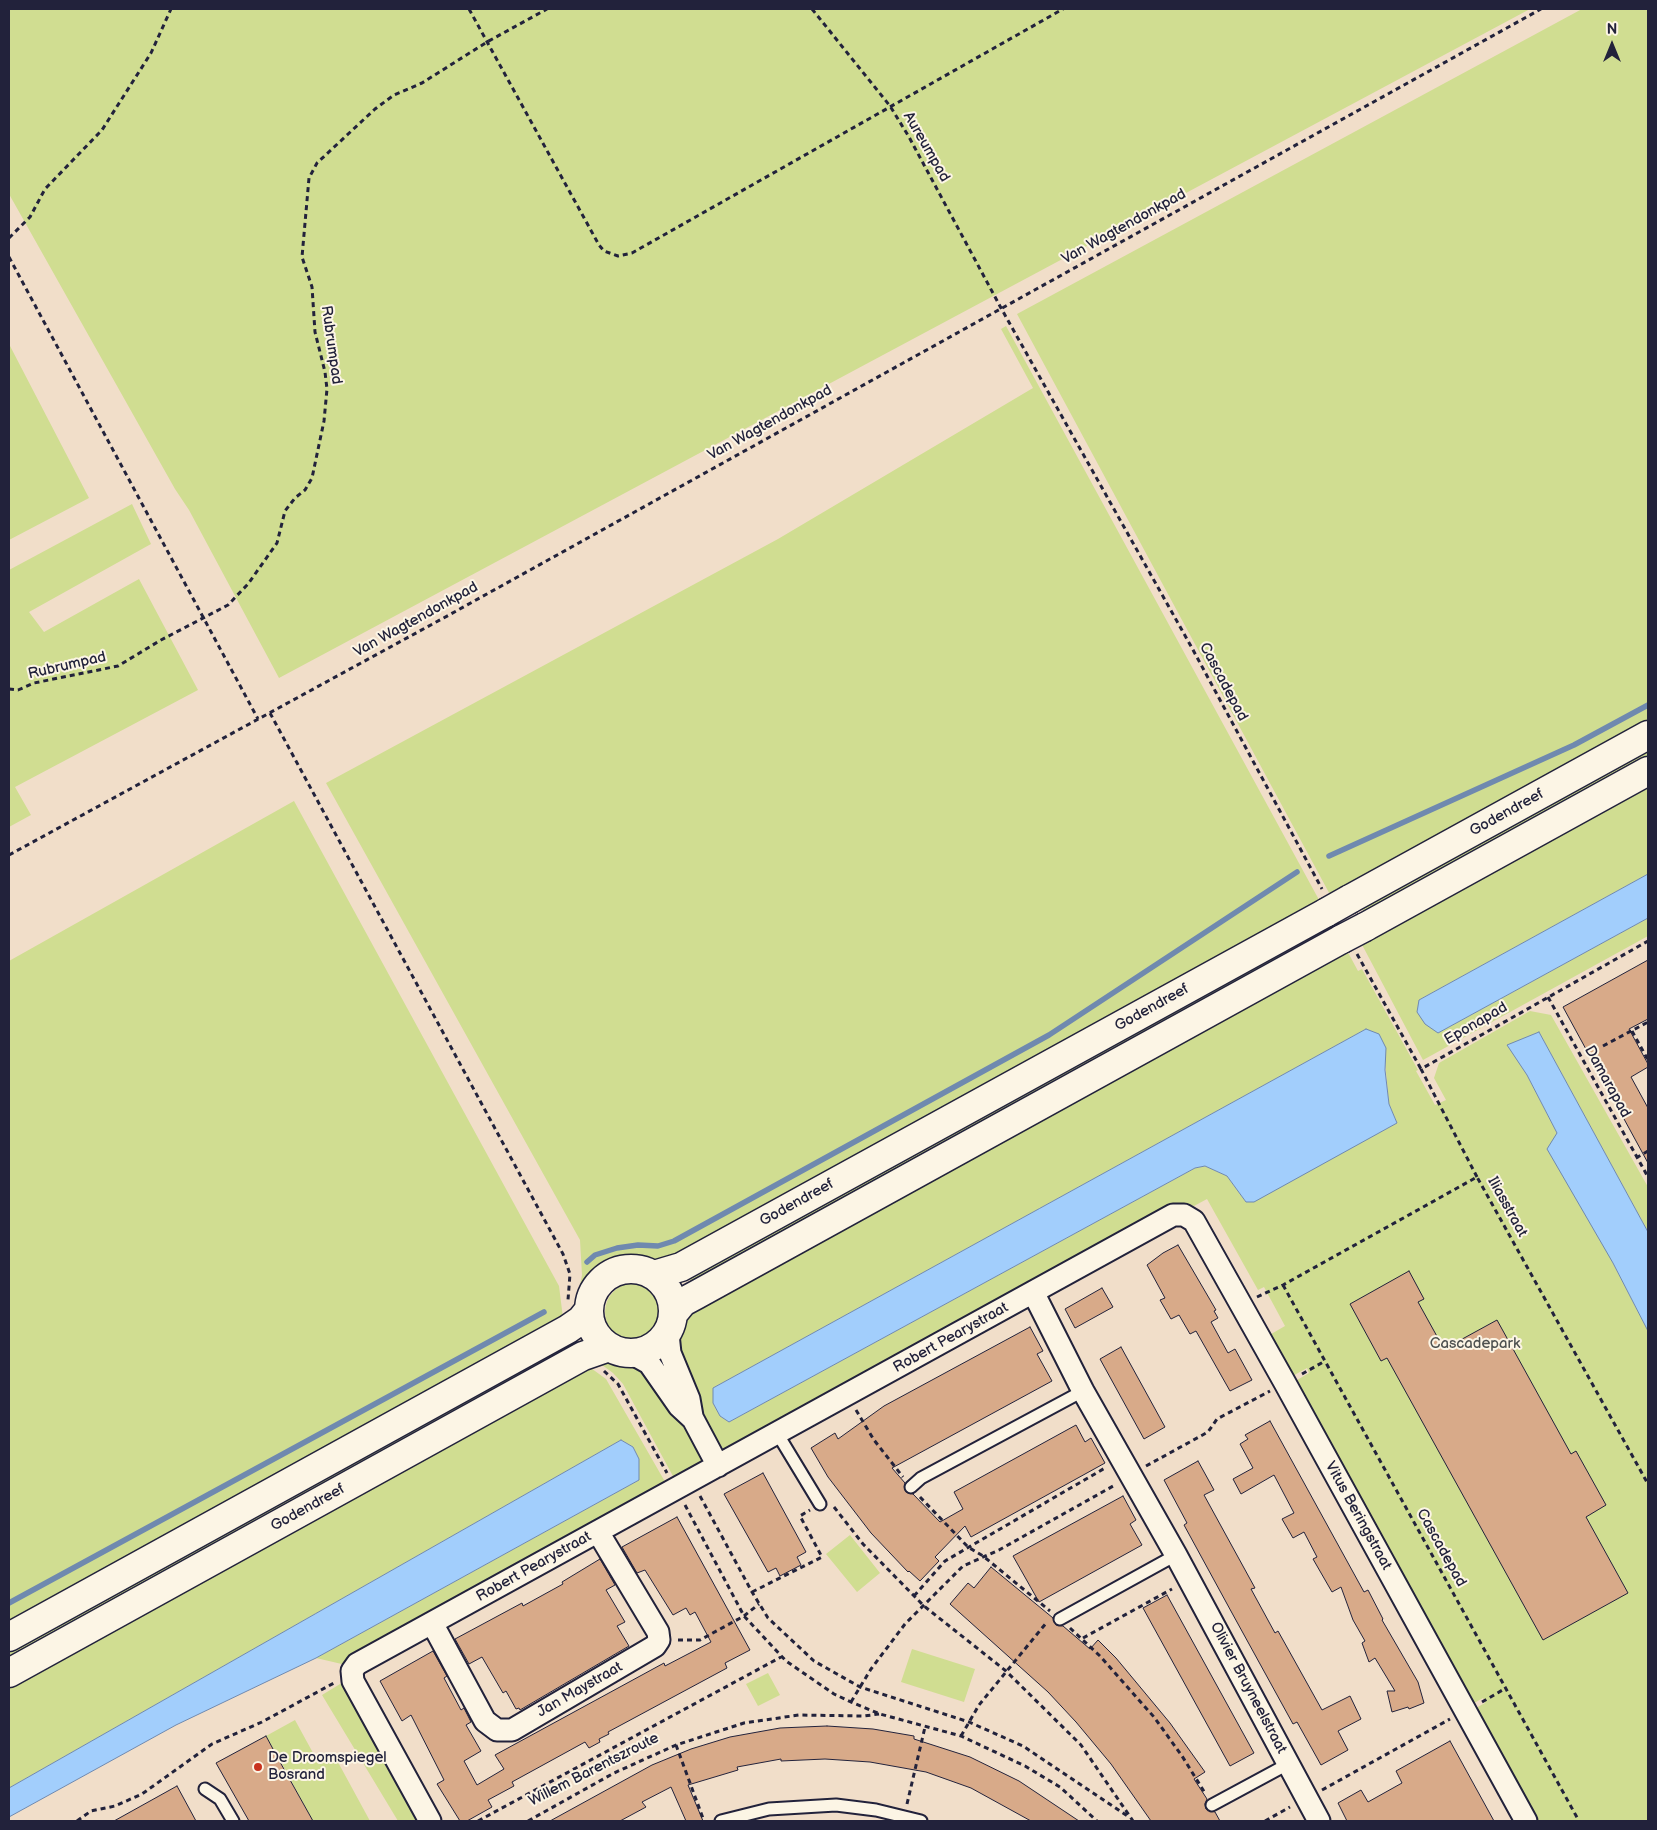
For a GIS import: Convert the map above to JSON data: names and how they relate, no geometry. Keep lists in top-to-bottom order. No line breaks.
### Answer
{"streets":{"main road":["Godendreef"],"street":["Robert Pearystraat","Vitus Beringstraat","Olivier Bruyneelstraat","Jan Maystraat"],"path":["Aureumpad","Van Wagtendonkpad","Rubrumpad","Cascadepad","Eponapad","Damarapad","Iliasstraat","Willem Barentszroute"]},"crossings":[["Aureumpad","Van Wagtendonkpad"],["Aureumpad","Cascadepad"],["Van Wagtendonkpad","Cascadepad"],["Cascadepad","Godendreef"],["Cascadepad","Iliasstraat"],["Eponapad","Damarapad"],["Iliasstraat","Vitus Beringstraat"],["Robert Pearystraat","Vitus Beringstraat"],["Robert Pearystraat","Olivier Bruyneelstraat"],["Robert Pearystraat","Jan Maystraat"],["Robert Pearystraat","Willem Barentszroute"]],"parks":["Cascadepark"],"places":["De Droomspiegel Bosrand"],"north":"top"}
